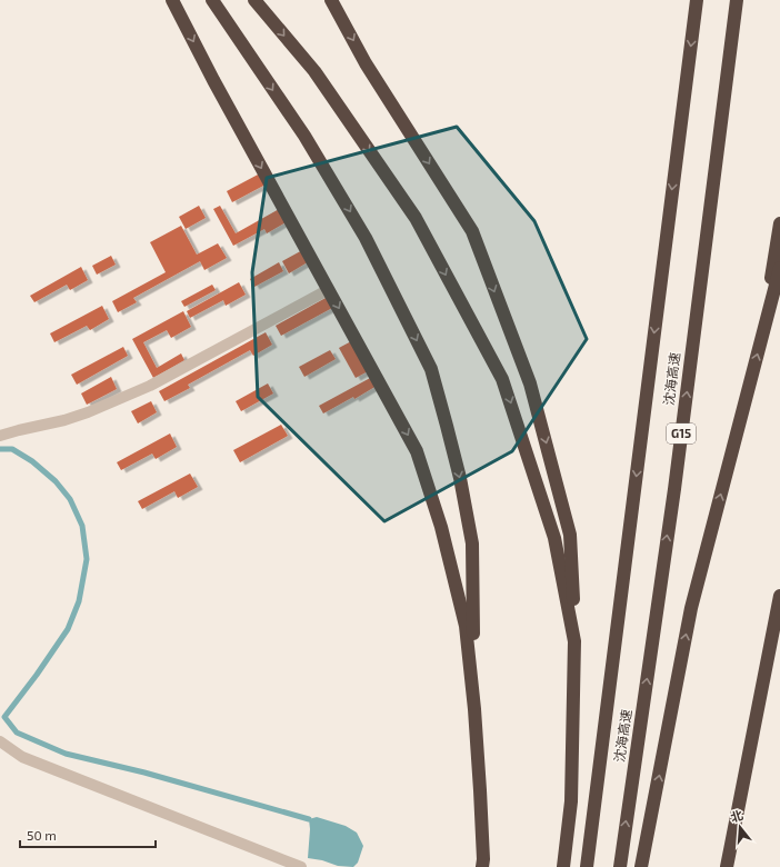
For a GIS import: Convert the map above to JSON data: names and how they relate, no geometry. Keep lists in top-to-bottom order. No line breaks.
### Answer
{"streets":{"highway":["沈海高速","G15"]},"scale_bar":"50 m","north":"top"}
